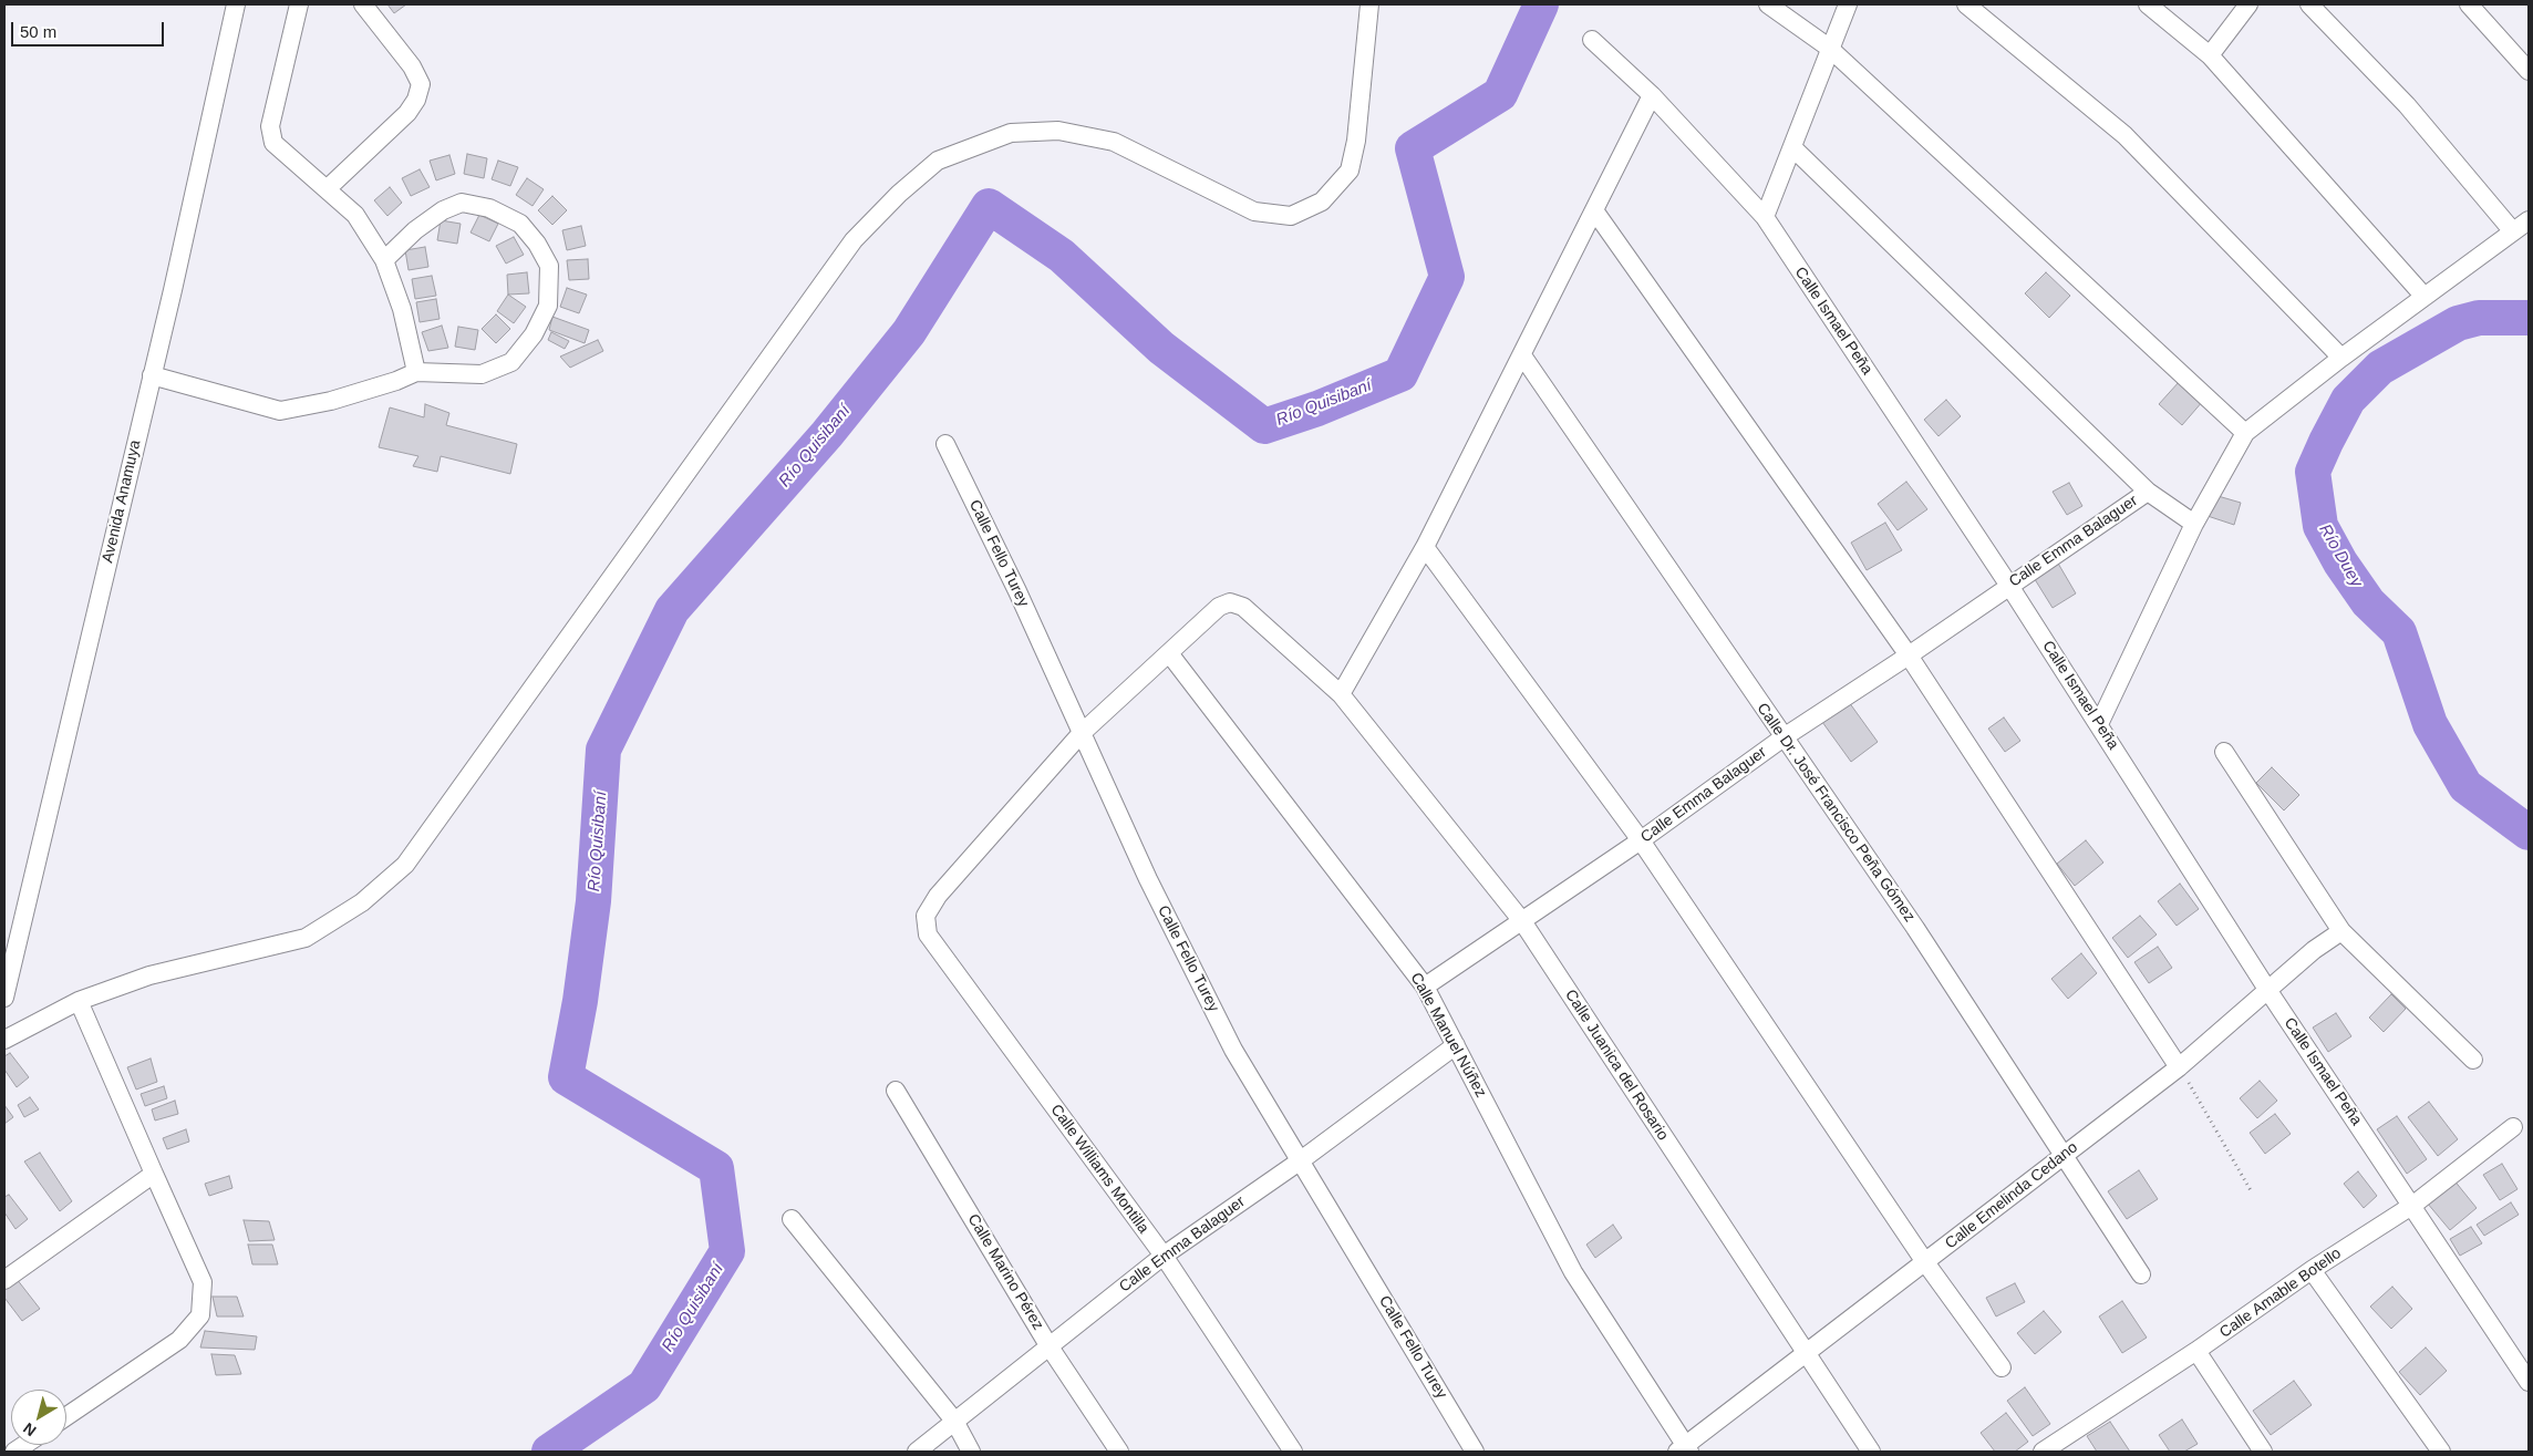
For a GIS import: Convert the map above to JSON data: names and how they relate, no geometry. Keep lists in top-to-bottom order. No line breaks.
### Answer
{"streets":{"street":["Calle Ismael Peña","Avenida Anamuya","Calle Emma Balaguer","Calle Fello Turey","Calle Dr. José Francisco Peña Gómez","Calle Manuel Núñez","Calle Juanica del Rosario","Calle Williams Montilla","Calle Emelinda Cedano","Calle Marino Pérez","Calle Amable Botello"]},"crossings":[["Calle Ismael Peña","Calle Emma Balaguer"],["Calle Ismael Peña","Calle Emelinda Cedano"],["Calle Ismael Peña","Calle Amable Botello"],["Calle Emma Balaguer","Calle Fello Turey"],["Calle Emma Balaguer","Calle Dr. José Francisco Peña Gómez"],["Calle Emma Balaguer","Calle Manuel Núñez"],["Calle Emma Balaguer","Calle Juanica del Rosario"],["Calle Emma Balaguer","Calle Williams Montilla"],["Calle Emma Balaguer","Calle Marino Pérez"],["Calle Fello Turey","Calle Williams Montilla"],["Calle Dr. José Francisco Peña Gómez","Calle Emelinda Cedano"],["Calle Manuel Núñez","Calle Juanica del Rosario"],["Calle Manuel Núñez","Calle Emelinda Cedano"],["Calle Juanica del Rosario","Calle Emelinda Cedano"]],"water":["Río Quisibaní","Río Duey"],"scale_bar":"50 m","north":"bottom left"}
